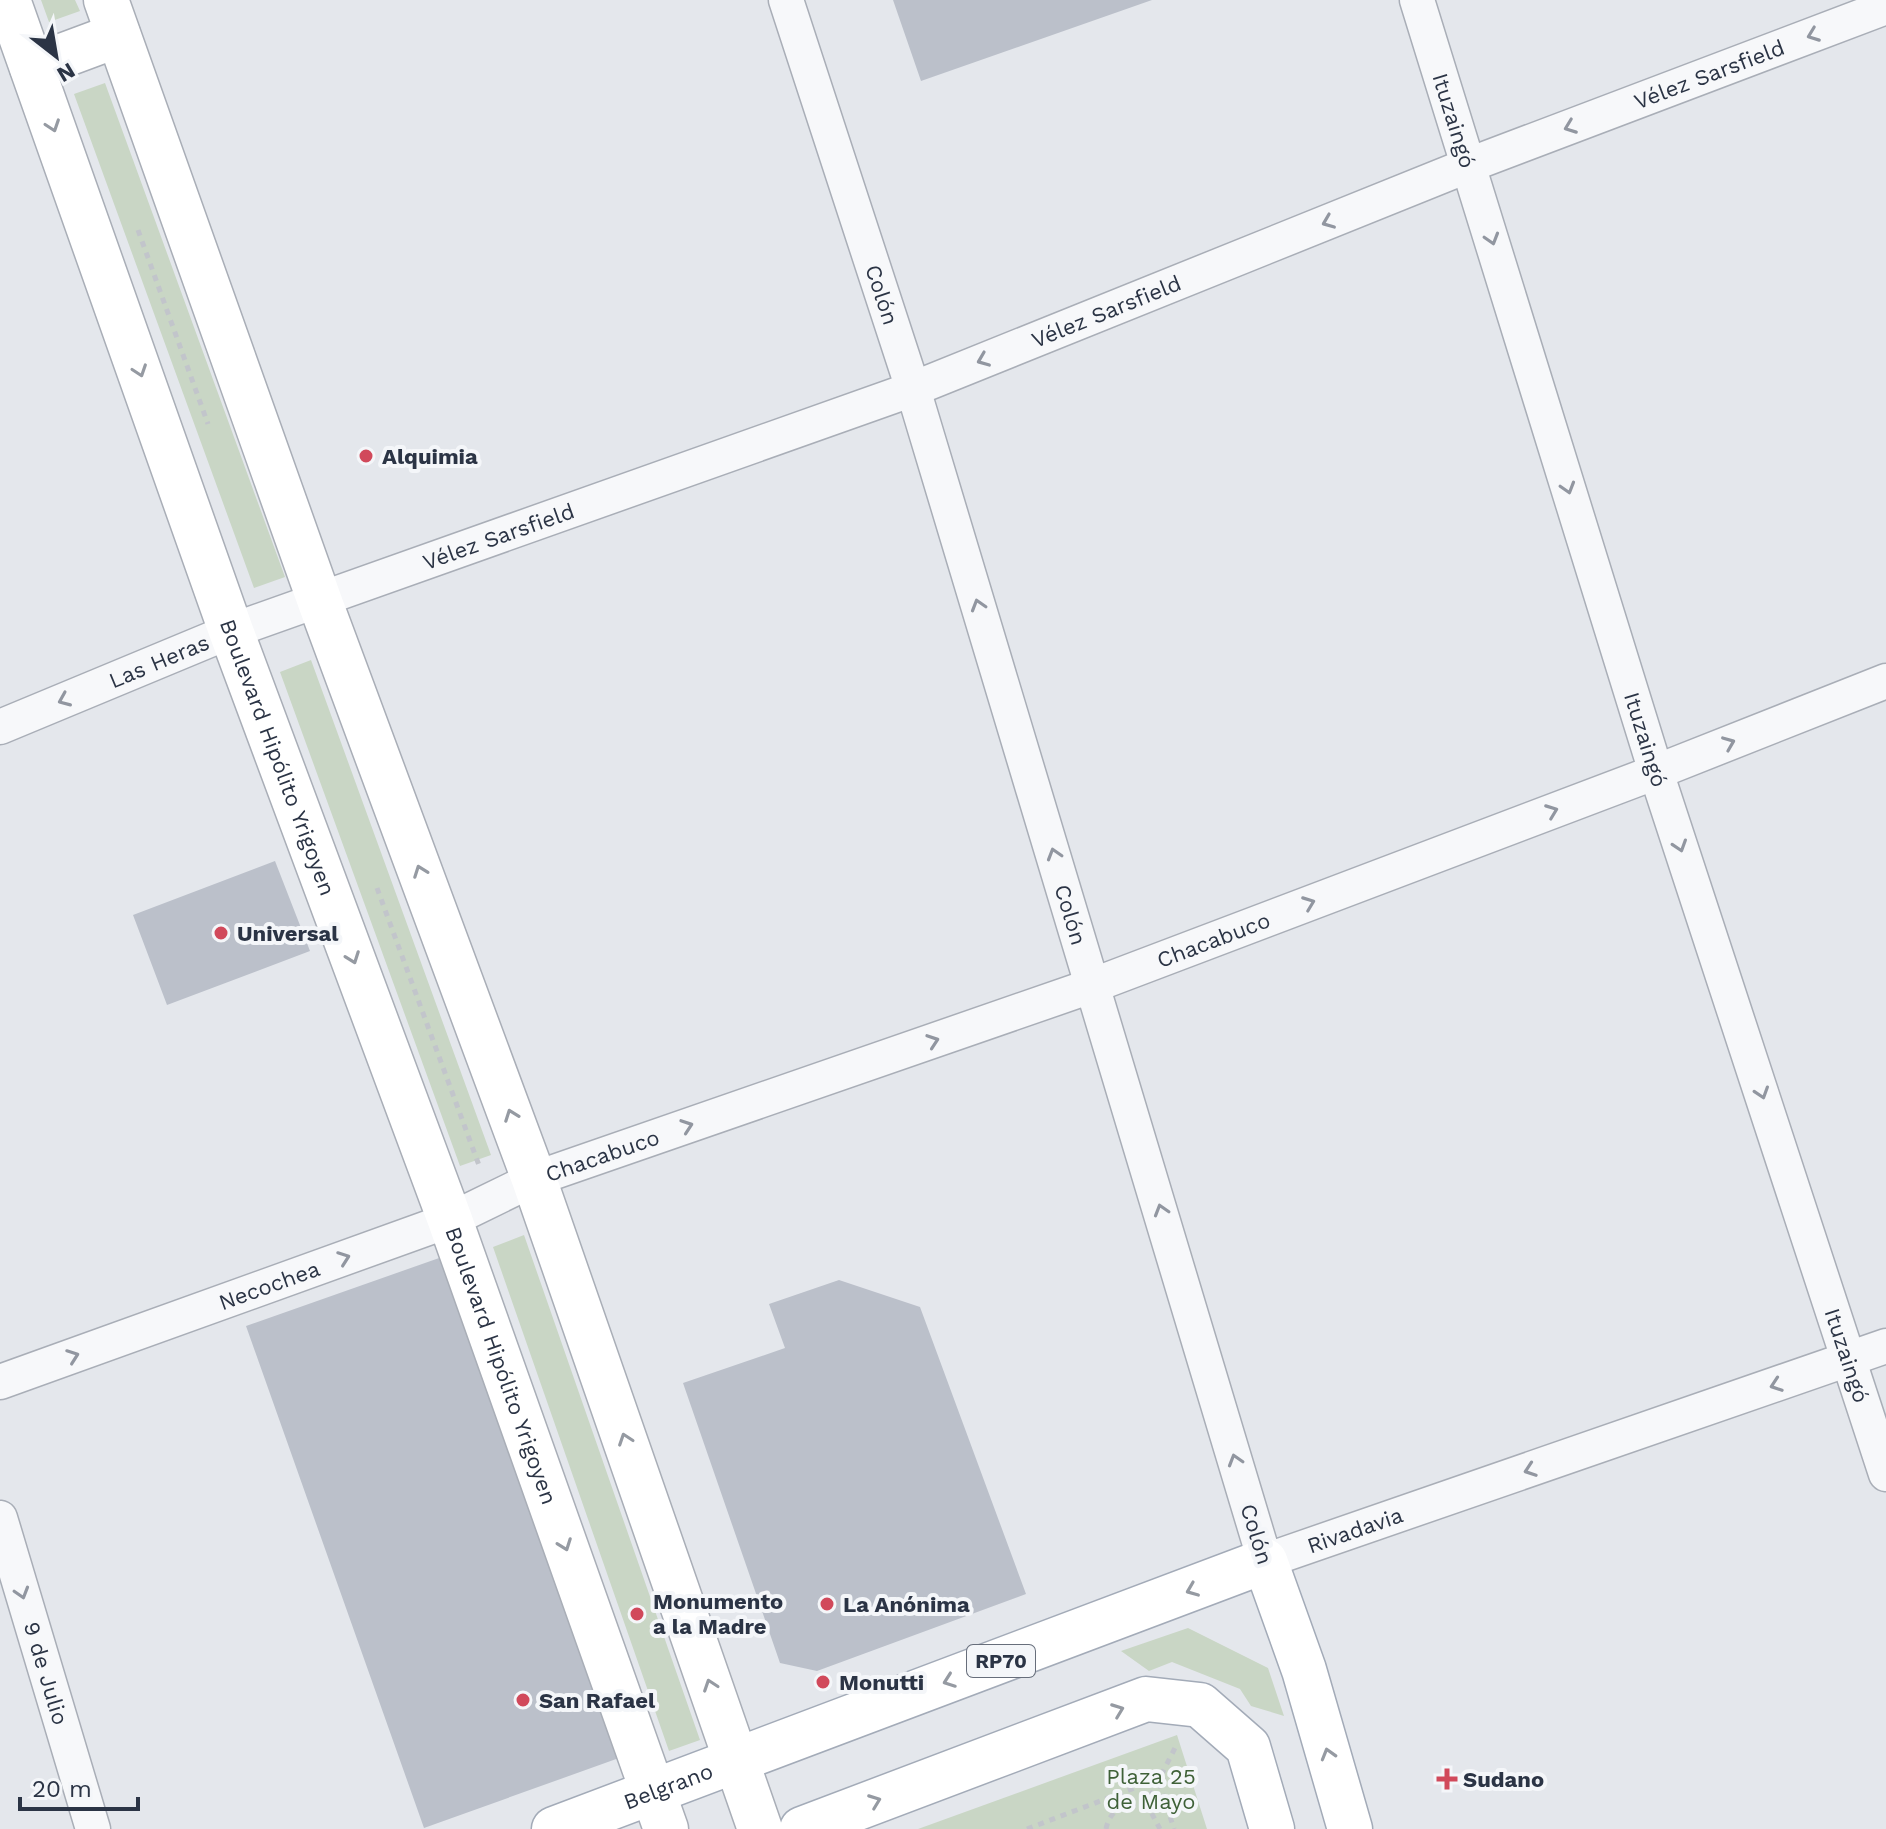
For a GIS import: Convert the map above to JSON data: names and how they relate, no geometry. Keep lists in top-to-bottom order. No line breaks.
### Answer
{"streets":{"main road":["Colón","Boulevard Hipólito Yrigoyen","Rivadavia","RP70","Belgrano"],"street":["Vélez Sarsfield","Ituzaingó","Las Heras","Chacabuco","Necochea","9 de Julio"]},"crossings":[["Vélez Sarsfield","Ituzaingó"],["Vélez Sarsfield","Colón"],["Vélez Sarsfield","Las Heras"],["Ituzaingó","Chacabuco"],["Ituzaingó","Rivadavia"],["Colón","Chacabuco"],["Colón","Rivadavia"],["Las Heras","Boulevard Hipólito Yrigoyen"],["Boulevard Hipólito Yrigoyen","Necochea"],["Boulevard Hipólito Yrigoyen","Belgrano"],["Chacabuco","Necochea"],["Rivadavia","Belgrano"]],"one_way":["Vélez Sarsfield","Ituzaingó","Colón","Las Heras","Chacabuco","Necochea","Rivadavia","9 de Julio"],"parks":["Plaza 25 de Mayo"],"places":{"other":["Alquimia","Universal","La Anónima","Monumento a la Madre","Monutti","San Rafael"],"health":["Sudano"]},"scale_bar":"20 m","north":"bottom right"}
